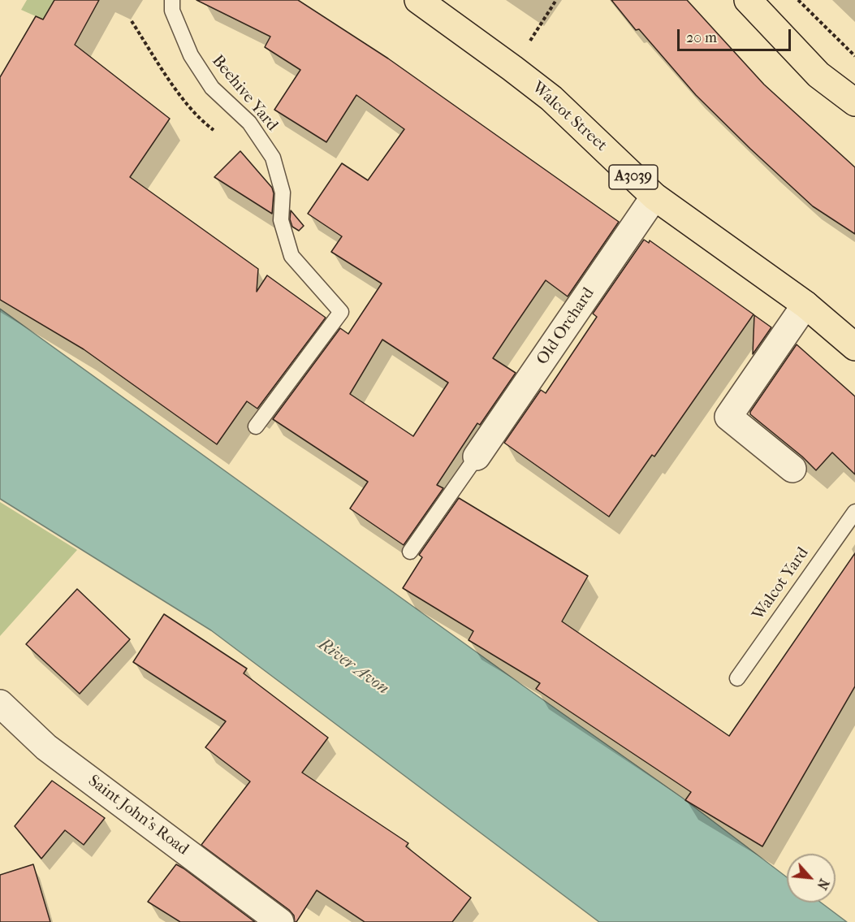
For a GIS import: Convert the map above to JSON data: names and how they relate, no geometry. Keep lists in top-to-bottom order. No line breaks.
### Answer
{"streets":{"main road":["Walcot Street","A3039"],"street":["Old Orchard","Saint John's Road"],"lane":["Beehive Yard","Walcot Yard"]},"crossings":[["Walcot Street","Old Orchard"]],"water":["River Avon"],"scale_bar":"20 m","north":"bottom right"}
